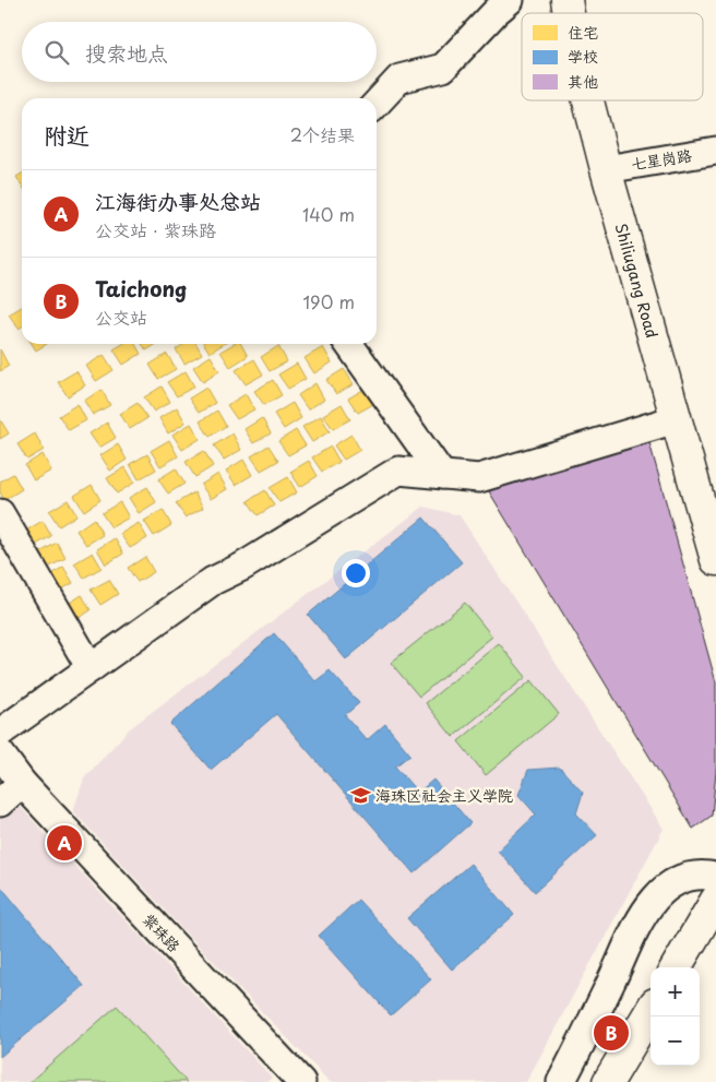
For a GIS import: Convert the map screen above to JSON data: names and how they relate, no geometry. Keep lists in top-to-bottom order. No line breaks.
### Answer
{"streets":{"main road":["Shiliugang Road"],"street":["七星岗路","紫珠路"]},"crossings":[["七星岗路","Shiliugang Road"]],"places":{"school or university":["海珠区社会主义学院"]},"legend":["住宅","学校","其他"],"page":{"search":"搜索地点","heading":["附近","2个结果"],"list":[{"mark":"A","name":"江海街办事处总站","note":"公交站 · 紫珠路","value":"140 m"},{"mark":"B","name":"Taichong","note":"公交站","value":"190 m"}],"pins":["A","B"],"map_buttons":["+","−"]}}
